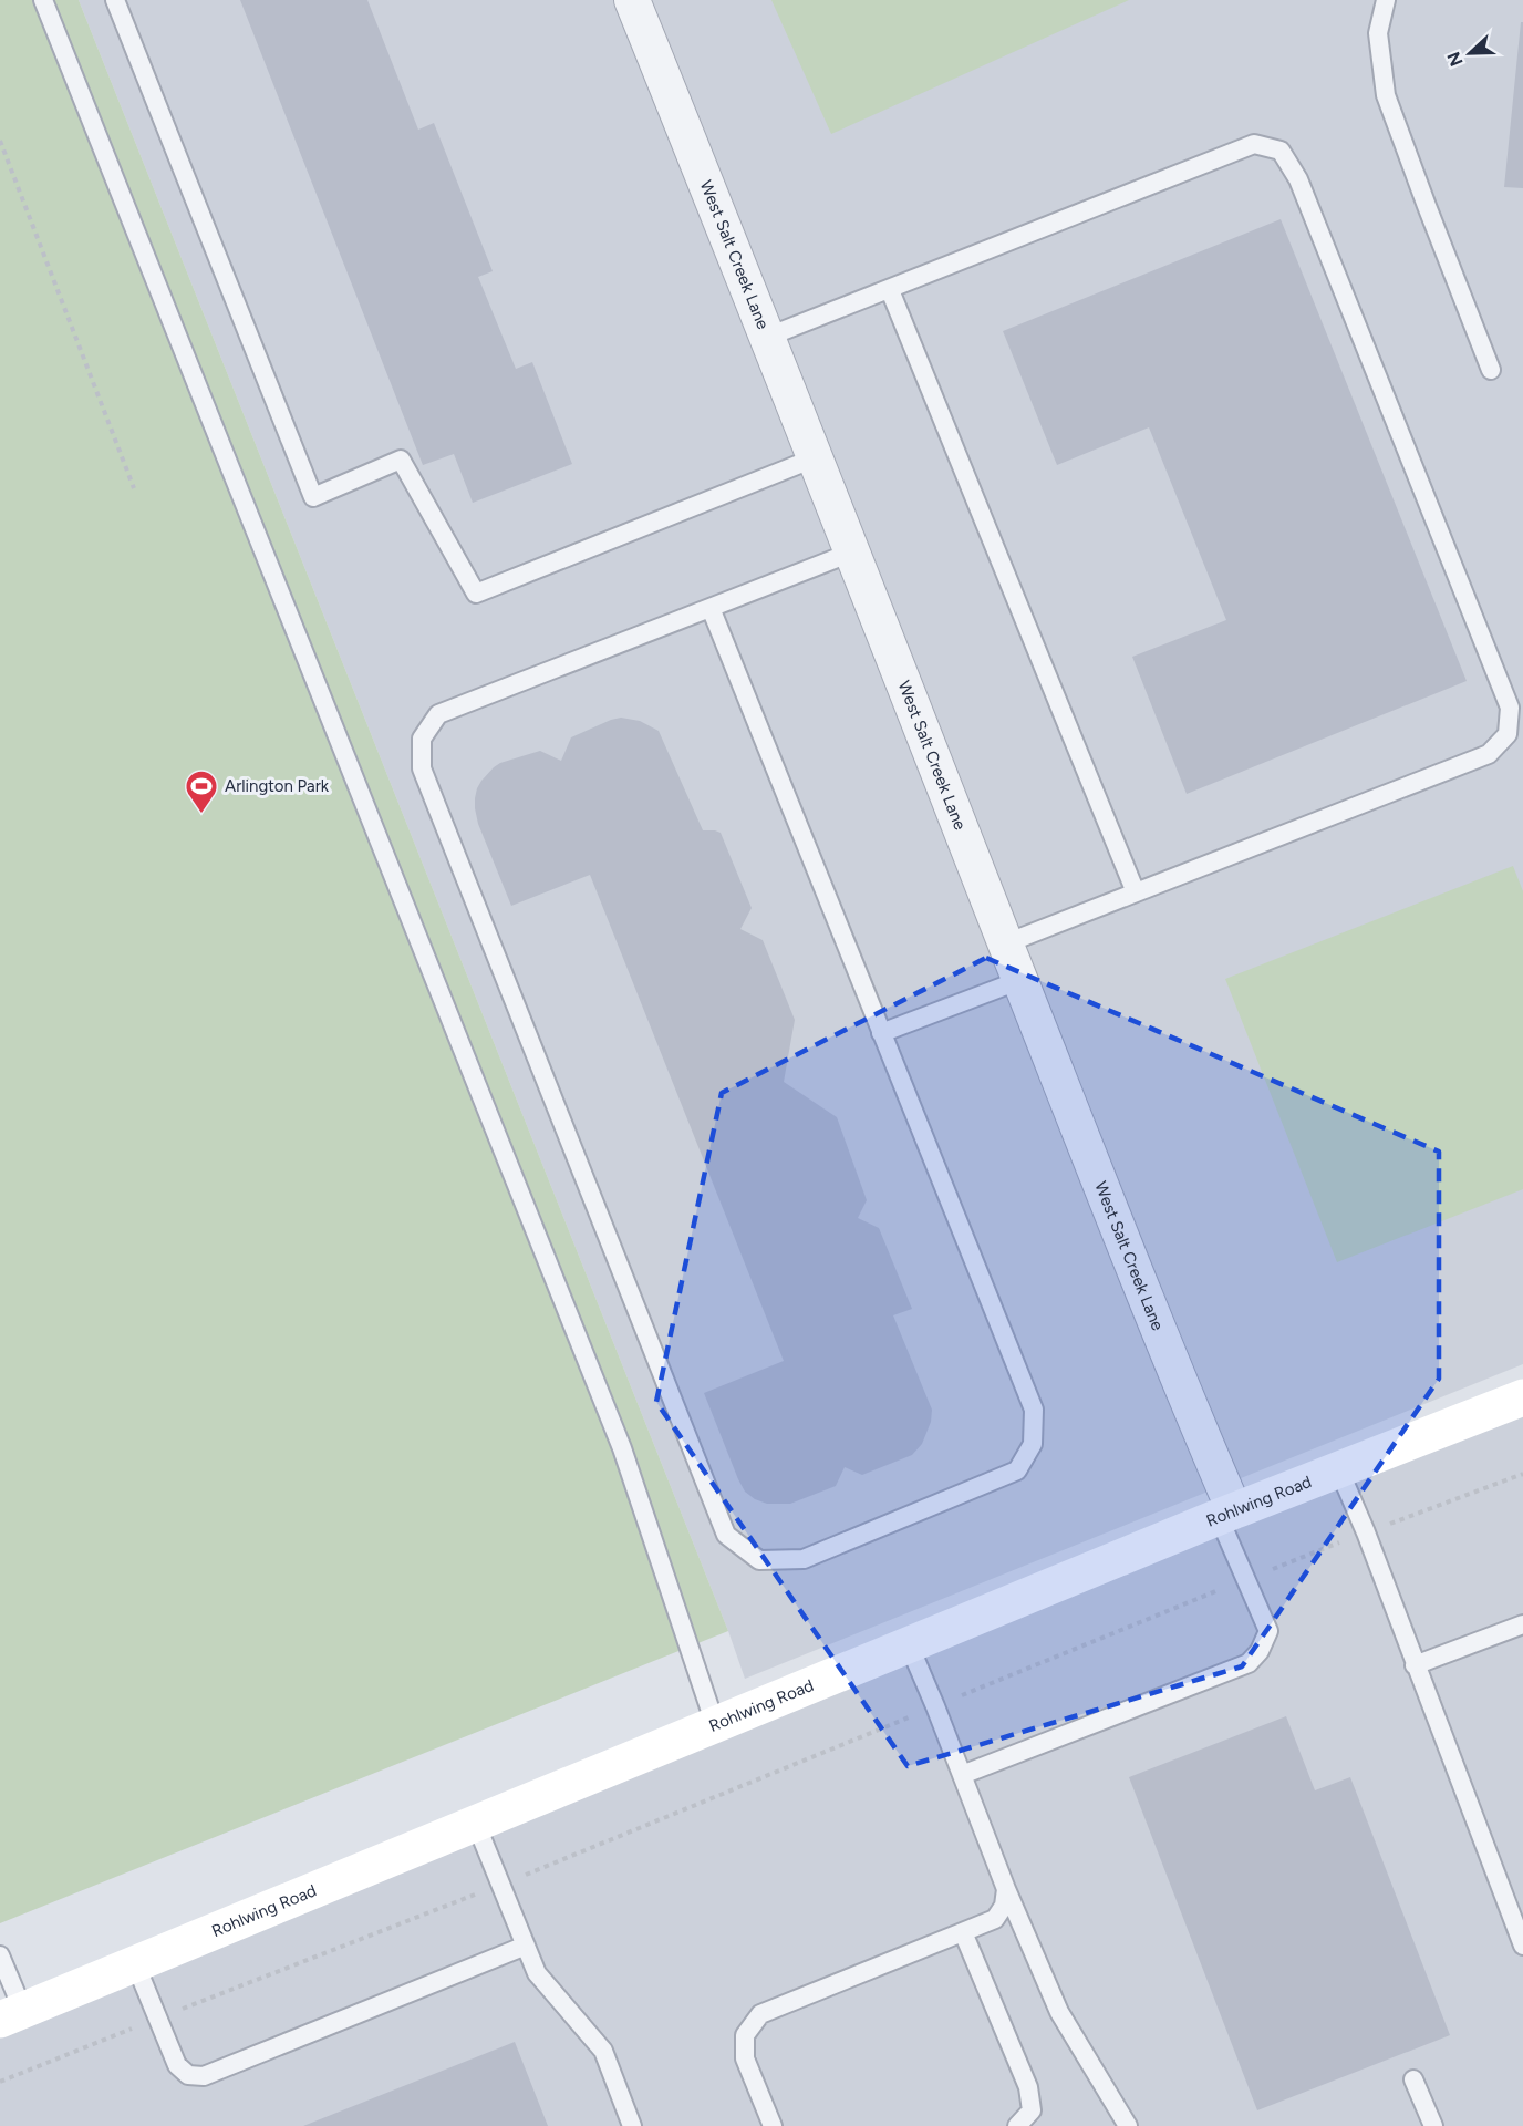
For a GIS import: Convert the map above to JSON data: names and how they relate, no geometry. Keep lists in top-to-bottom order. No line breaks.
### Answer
{"streets":{"main road":["Rohlwing Road"],"street":["West Salt Creek Lane"]},"crossings":[["West Salt Creek Lane","Rohlwing Road"]],"places":{"sports":["Arlington Park"]},"north":"left"}
